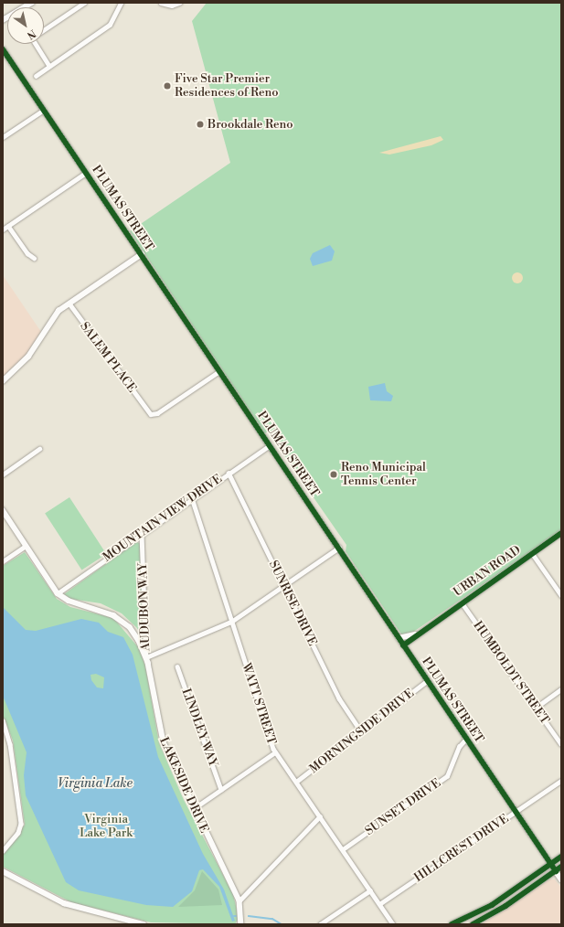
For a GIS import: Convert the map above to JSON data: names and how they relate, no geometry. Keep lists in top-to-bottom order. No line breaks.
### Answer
{"streets":{"main road":["PLUMAS STREET"],"street":["SALEM PLACE","MOUNTAIN VIEW DRIVE","URBAN ROAD","SUNRISE DRIVE","AUDUBON WAY","HUMBOLDT STREET","WATT STREET","LINDLEY WAY","MORNINGSIDE DRIVE","LAKESIDE DRIVE","SUNSET DRIVE","HILLCREST DRIVE"]},"crossings":[["PLUMAS STREET","SALEM PLACE"],["PLUMAS STREET","MOUNTAIN VIEW DRIVE"],["PLUMAS STREET","URBAN ROAD"],["PLUMAS STREET","MORNINGSIDE DRIVE"],["PLUMAS STREET","SUNSET DRIVE"],["PLUMAS STREET","HILLCREST DRIVE"],["MOUNTAIN VIEW DRIVE","SUNRISE DRIVE"],["MOUNTAIN VIEW DRIVE","AUDUBON WAY"],["MOUNTAIN VIEW DRIVE","WATT STREET"],["MOUNTAIN VIEW DRIVE","LAKESIDE DRIVE"],["URBAN ROAD","HUMBOLDT STREET"],["SUNRISE DRIVE","MORNINGSIDE DRIVE"],["AUDUBON WAY","LAKESIDE DRIVE"],["WATT STREET","MORNINGSIDE DRIVE"],["WATT STREET","SUNSET DRIVE"],["WATT STREET","HILLCREST DRIVE"]],"water":["Virginia Lake"],"parks":["Virginia Lake Park"],"places":["Five Star Premier Residences of Reno","Brookdale Reno","Reno Municipal Tennis Center"],"north":"bottom right"}
